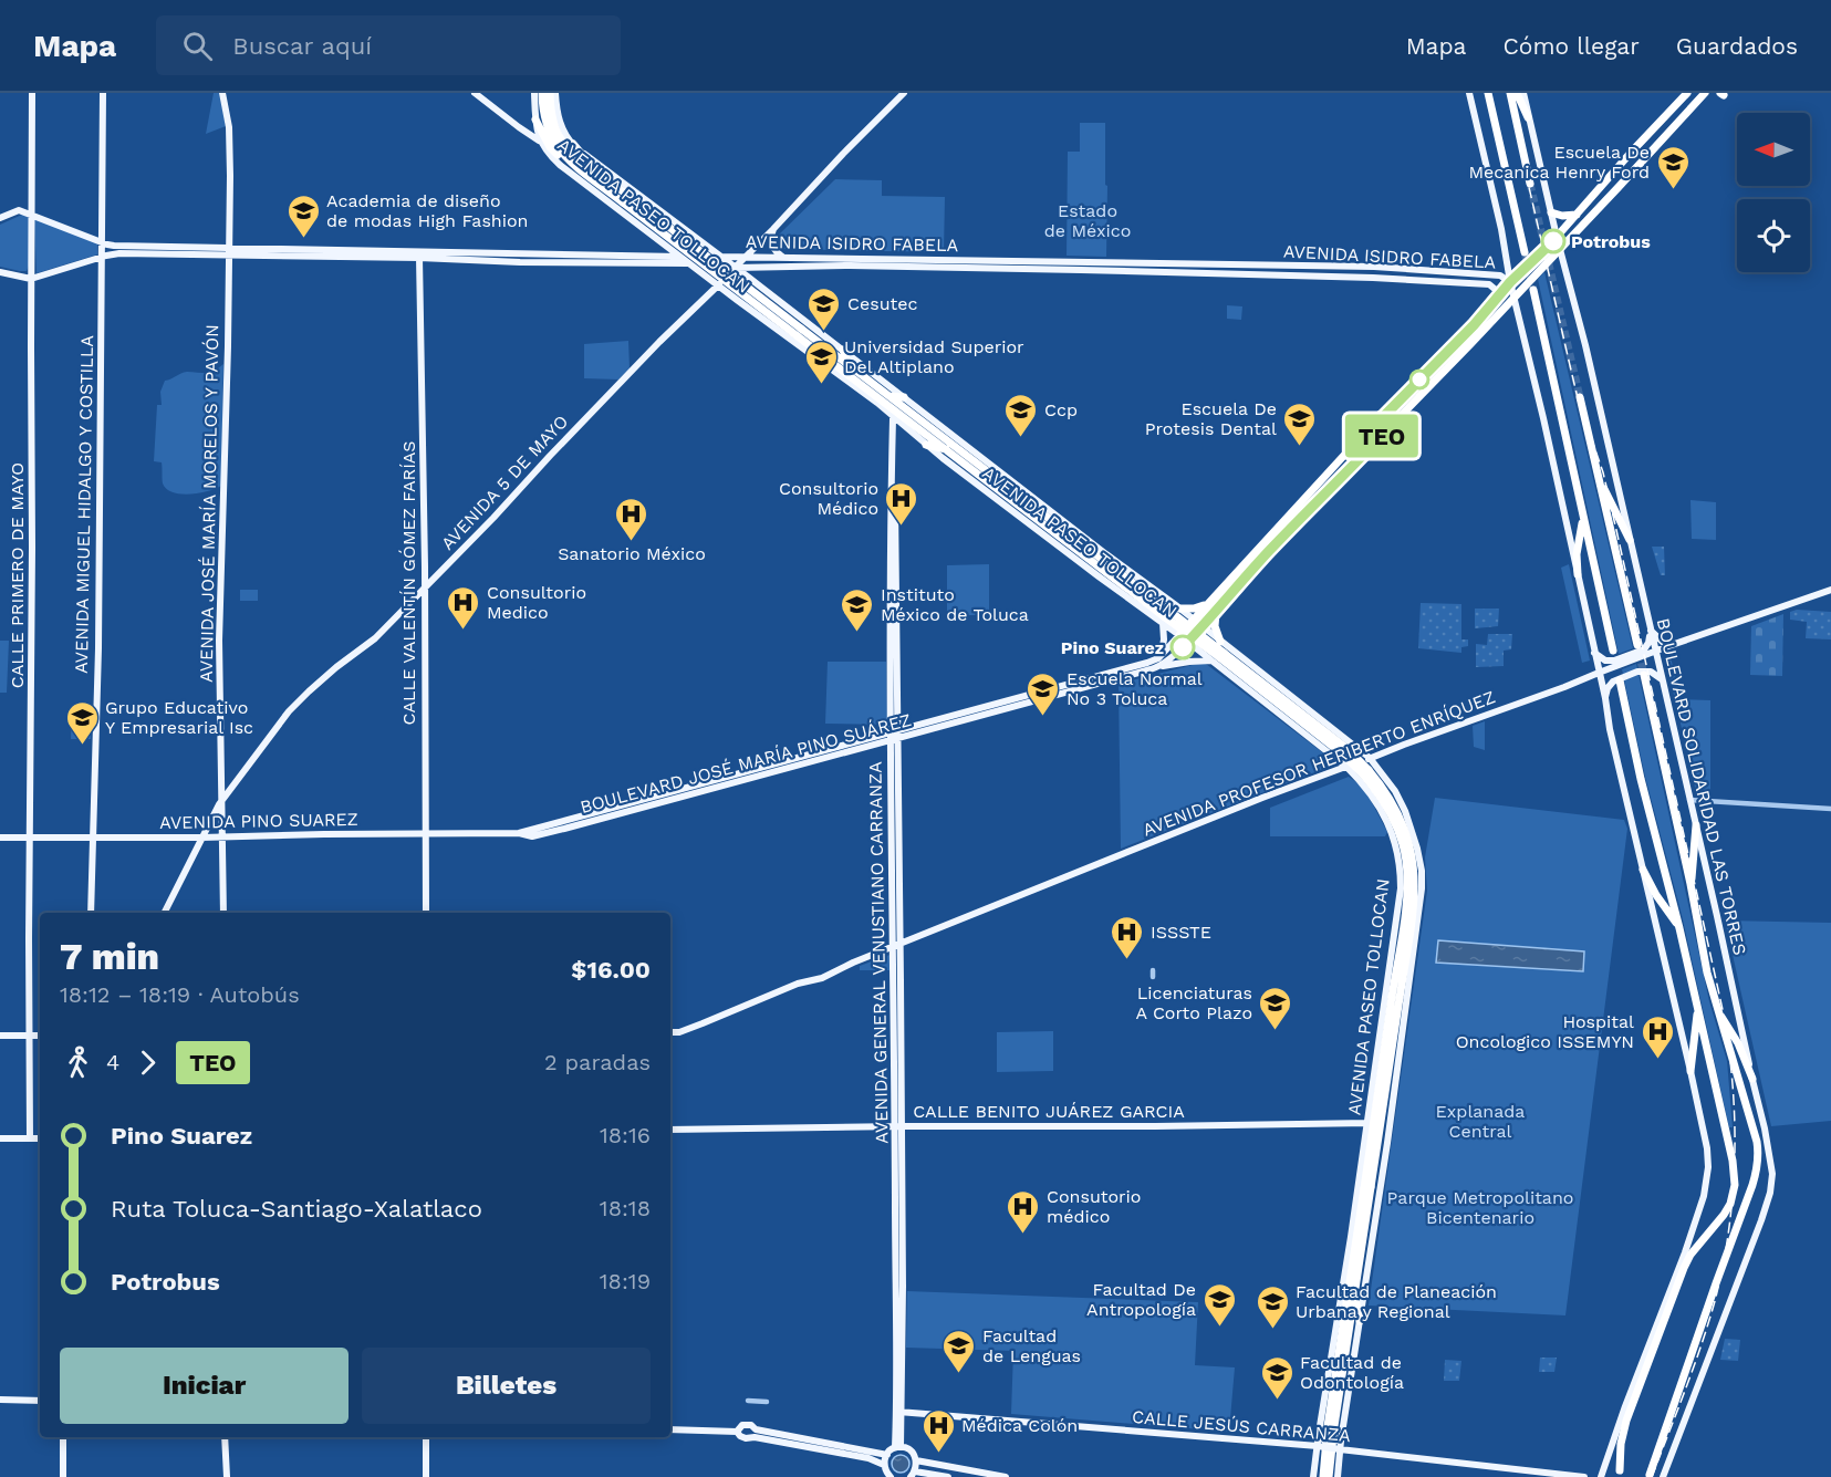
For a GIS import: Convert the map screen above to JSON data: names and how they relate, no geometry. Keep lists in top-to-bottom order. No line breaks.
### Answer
{"streets":{"highway":["AVENIDA PASEO TOLLOCAN","BOULEVARD JOSÉ MARÍA PINO SUÁREZ","BOULEVARD SOLIDARIDAD LAS TORRES"],"main road":["AVENIDA ISIDRO FABELA","AVENIDA 5 DE MAYO","AVENIDA JOSÉ MARÍA MORELOS Y PAVÓN","AVENIDA MIGUEL HIDALGO Y COSTILLA","CALLE PRIMERO DE MAYO","CALLE VALENTÍN GÓMEZ FARÍAS","AVENIDA PROFESOR HERIBERTO ENRÍQUEZ","AVENIDA PINO SUAREZ","AVENIDA GENERAL VENUSTIANO CARRANZA","CALLE BENITO JUÁREZ GARCIA","CALLE JESÚS CARRANZA"]},"crossings":[["AVENIDA PASEO TOLLOCAN","AVENIDA ISIDRO FABELA"],["AVENIDA PASEO TOLLOCAN","AVENIDA 5 DE MAYO"],["AVENIDA PASEO TOLLOCAN","BOULEVARD JOSÉ MARÍA PINO SUÁREZ"],["AVENIDA PASEO TOLLOCAN","AVENIDA PROFESOR HERIBERTO ENRÍQUEZ"],["AVENIDA PASEO TOLLOCAN","AVENIDA GENERAL VENUSTIANO CARRANZA"],["AVENIDA PASEO TOLLOCAN","CALLE BENITO JUÁREZ GARCIA"],["AVENIDA PASEO TOLLOCAN","CALLE JESÚS CARRANZA"],["AVENIDA ISIDRO FABELA","AVENIDA 5 DE MAYO"],["AVENIDA ISIDRO FABELA","AVENIDA JOSÉ MARÍA MORELOS Y PAVÓN"],["AVENIDA ISIDRO FABELA","AVENIDA MIGUEL HIDALGO Y COSTILLA"],["AVENIDA ISIDRO FABELA","CALLE PRIMERO DE MAYO"],["AVENIDA ISIDRO FABELA","CALLE VALENTÍN GÓMEZ FARÍAS"],["AVENIDA ISIDRO FABELA","BOULEVARD JOSÉ MARÍA PINO SUÁREZ"],["AVENIDA 5 DE MAYO","AVENIDA JOSÉ MARÍA MORELOS Y PAVÓN"],["AVENIDA 5 DE MAYO","CALLE VALENTÍN GÓMEZ FARÍAS"],["AVENIDA 5 DE MAYO","AVENIDA PINO SUAREZ"],["AVENIDA JOSÉ MARÍA MORELOS Y PAVÓN","AVENIDA PINO SUAREZ"],["AVENIDA MIGUEL HIDALGO Y COSTILLA","AVENIDA PINO SUAREZ"],["CALLE PRIMERO DE MAYO","AVENIDA PINO SUAREZ"],["CALLE VALENTÍN GÓMEZ FARÍAS","AVENIDA PINO SUAREZ"],["BOULEVARD JOSÉ MARÍA PINO SUÁREZ","BOULEVARD SOLIDARIDAD LAS TORRES"],["BOULEVARD JOSÉ MARÍA PINO SUÁREZ","AVENIDA PINO SUAREZ"],["BOULEVARD JOSÉ MARÍA PINO SUÁREZ","AVENIDA GENERAL VENUSTIANO CARRANZA"],["AVENIDA PROFESOR HERIBERTO ENRÍQUEZ","BOULEVARD SOLIDARIDAD LAS TORRES"],["AVENIDA PROFESOR HERIBERTO ENRÍQUEZ","AVENIDA GENERAL VENUSTIANO CARRANZA"],["AVENIDA GENERAL VENUSTIANO CARRANZA","CALLE BENITO JUÁREZ GARCIA"],["AVENIDA GENERAL VENUSTIANO CARRANZA","CALLE JESÚS CARRANZA"]],"parks":["Estado de México","Explanada Central","Parque Metropolitano Bicentenario"],"places":{"school or university":["Escuela De Mecanica Henry Ford","Academia de diseño de modas High Fashion","Cesutec","Universidad Superior Del Altiplano","Ccp","Escuela De Protesis Dental","Instituto México de Toluca","Escuela Normal No 3 Toluca","Grupo Educativo Y Empresarial Isc","Licenciaturas A Corto Plazo","Facultad De Antropología","Facultad de Planeación Urbana y Regional","Facultad de Lenguas","Facultad de Odontología"],"other":["Potrobus","Pino Suarez"],"hospital":["Consultorio Médico","Sanatorio México","Consultorio Medico","ISSSTE","Hospital Oncologico ISSEMYN","Consutorio médico","Médica Colón"]},"lines":["bus line TEO"],"north":"left","page":{"header":"Mapa","search":"Buscar aquí","nav":["Mapa","Cómo llegar","Guardados"],"on_map":"TEO","heading":["7 min","18:12 – 18:19 · Autobús","$16.00"],"legs":["4","TEO","2 paradas"],"list":[{"name":"Pino Suarez","value":"18:16"},{"name":"Ruta Toluca-Santiago-Xalatlaco","value":"18:18"},{"name":"Potrobus","value":"18:19"}],"buttons":["Iniciar","Billetes"]}}
